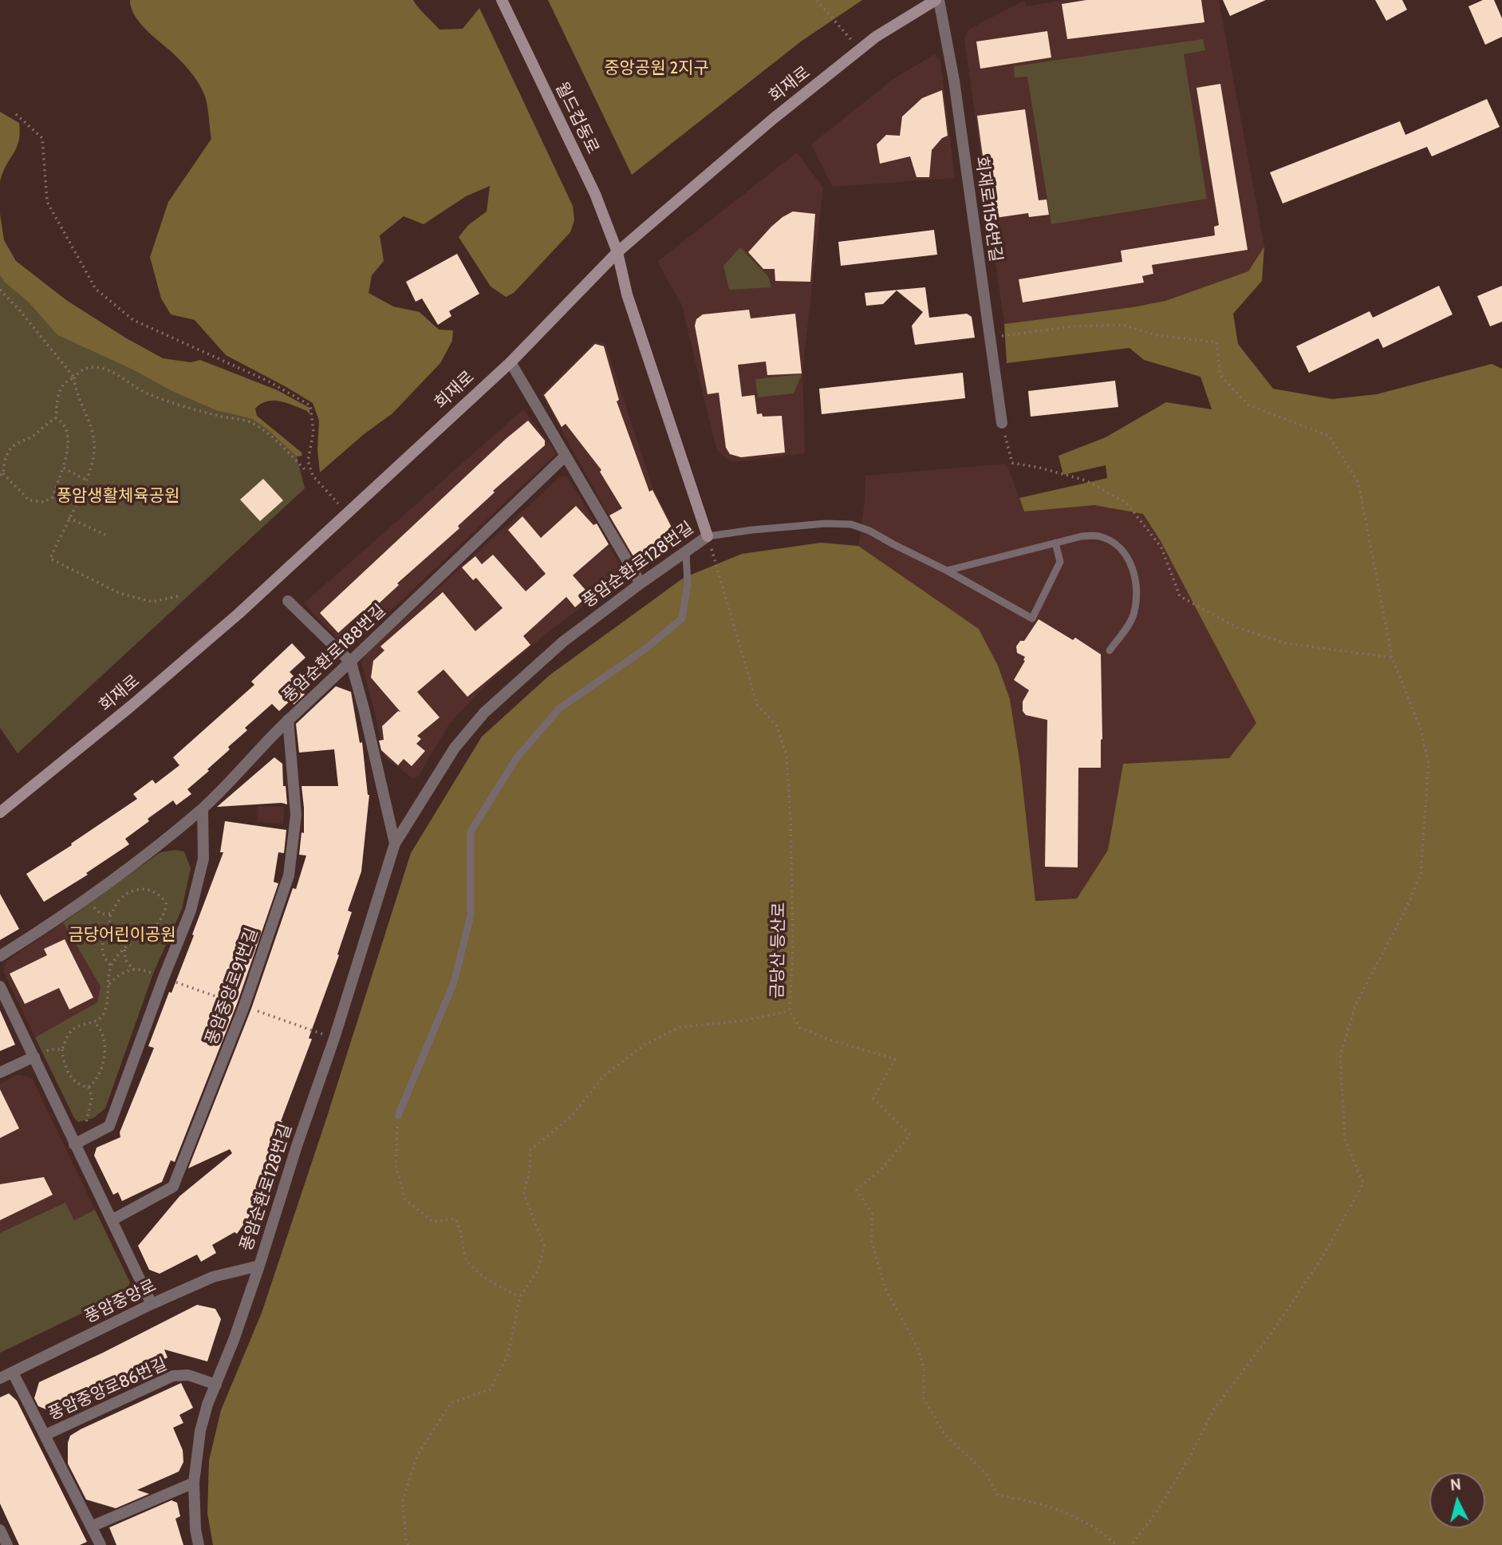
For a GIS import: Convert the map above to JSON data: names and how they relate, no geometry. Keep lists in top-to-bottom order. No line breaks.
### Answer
{"streets":{"main road":["회재로","월드컵동로","풍암순환로128번길"],"street":["회재로1156번길","풍암순환로188번길","풍암중앙로91번길","풍암중앙로","풍암중앙로86번길"],"path":["금당산 등산로"]},"crossings":[["회재로","월드컵동로"],["회재로","회재로1156번길"],["회재로","풍암순환로128번길"],["월드컵동로","풍암순환로128번길"],["풍암순환로128번길","금당산 등산로"],["풍암순환로128번길","풍암중앙로"],["풍암순환로128번길","풍암중앙로86번길"],["풍암순환로188번길","풍암중앙로91번길"],["풍암중앙로","풍암중앙로86번길"]],"parks":["중앙공원 2지구","풍암생활체육공원","금당어린이공원"],"north":"top"}
